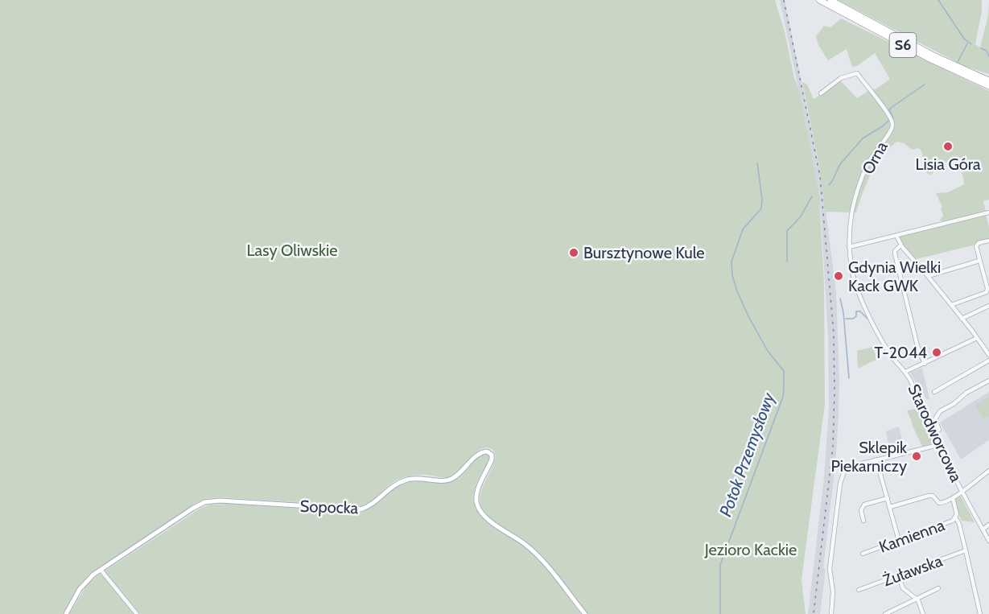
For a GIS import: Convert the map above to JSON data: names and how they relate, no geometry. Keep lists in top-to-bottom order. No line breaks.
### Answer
{"streets":{"highway":["S6"],"main road":["Sopocka"],"street":["Orna","Starodworcowa","Kamienna","Żuławska"]},"crossings":[["Orna","Starodworcowa"],["Starodworcowa","Kamienna"]],"water":["Potok Przemysłowy"],"parks":["Lasy Oliwskie","Jezioro Kackie"],"places":["Lisia Góra","Bursztynowe Kule","Gdynia Wielki Kack GWK","T-2044","Sklepik Piekarniczy"]}
